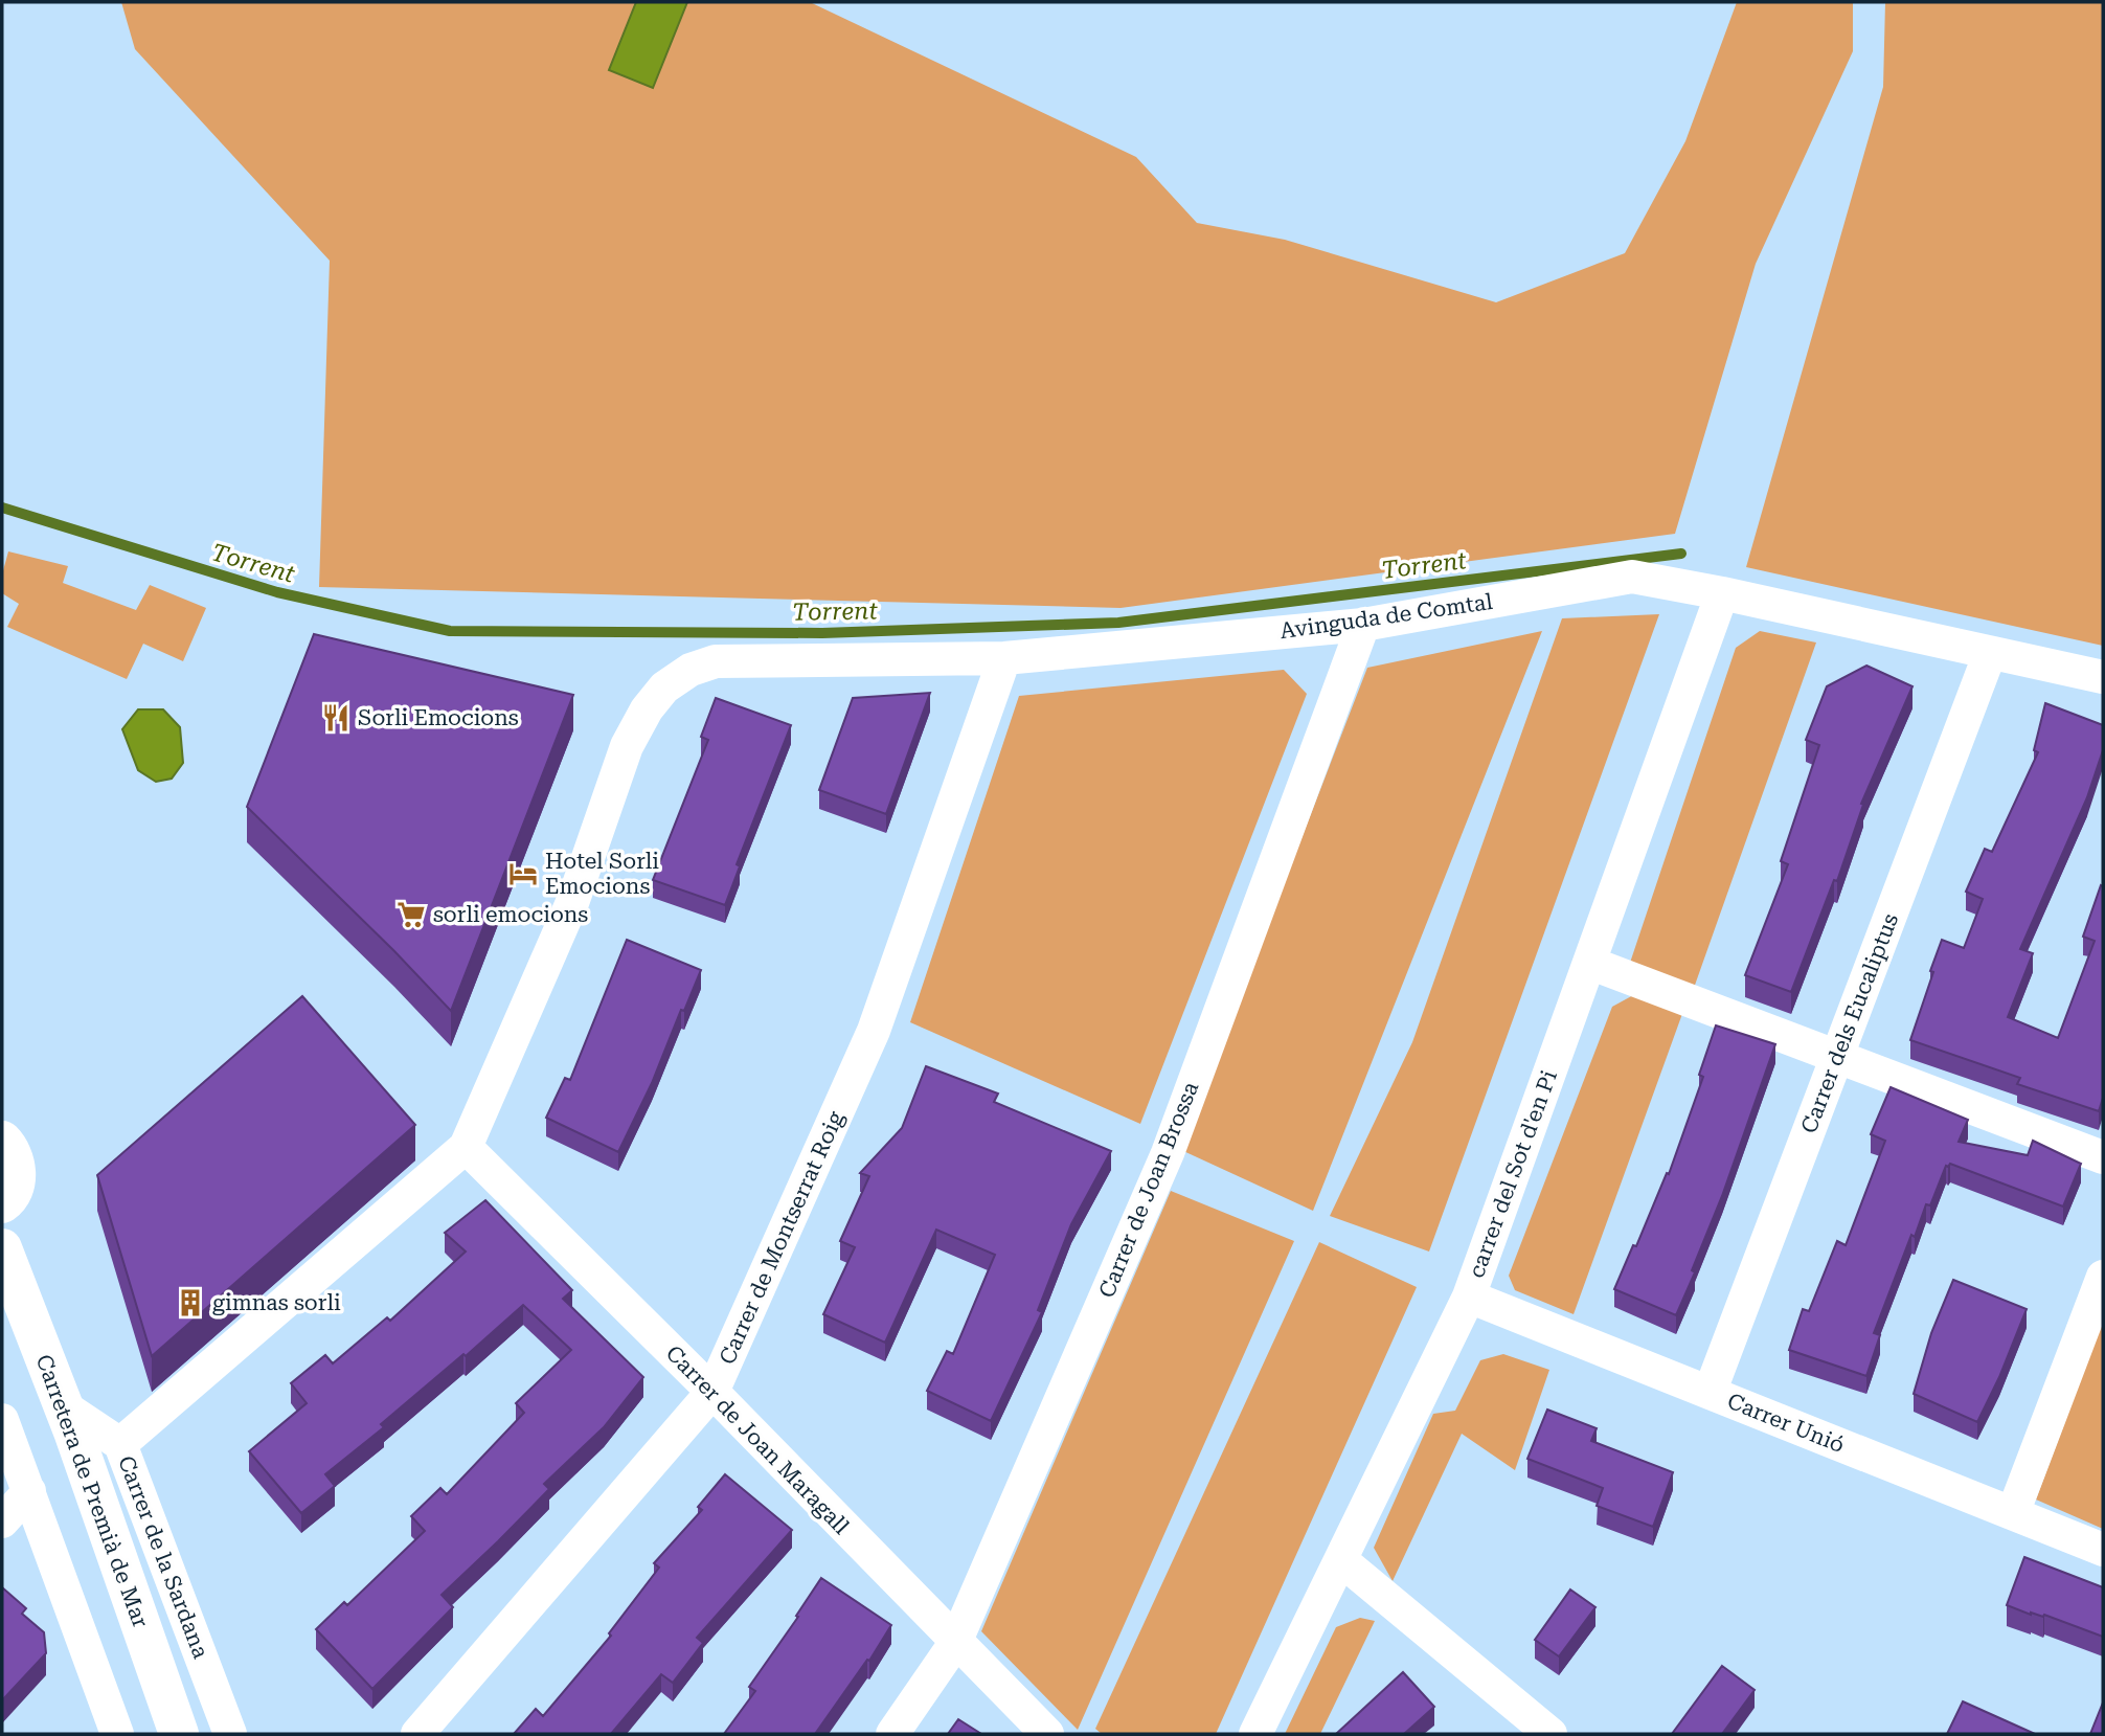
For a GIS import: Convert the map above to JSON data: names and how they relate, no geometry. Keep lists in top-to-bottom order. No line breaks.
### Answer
{"streets":{"street":["Avinguda de Comtal","Carrer dels Eucaliptus","carrer del Sot d'en Pi","Carrer de Joan Brossa","Carrer de Montserrat Roig","Carrer Unió","Carrer de Joan Maragall","Carretera de Premià de Mar","Carrer de la Sardana"]},"crossings":[["Avinguda de Comtal","Carrer dels Eucaliptus"],["Avinguda de Comtal","carrer del Sot d'en Pi"],["Avinguda de Comtal","Carrer de Joan Brossa"],["Avinguda de Comtal","Carrer de Montserrat Roig"],["Avinguda de Comtal","Carrer de Joan Maragall"],["Carrer dels Eucaliptus","Carrer Unió"],["carrer del Sot d'en Pi","Carrer Unió"],["Carrer de Joan Brossa","Carrer de Joan Maragall"],["Carrer de Montserrat Roig","Carrer de Joan Maragall"],["Carretera de Premià de Mar","Carrer de la Sardana"]],"water":["Torrent"],"places":{"restaurant":["Sorli Emocions"],"hotel":["Hotel Sorli Emocions"],"supermarket":["sorli emocions"],"building":["gimnas sorli"]}}
